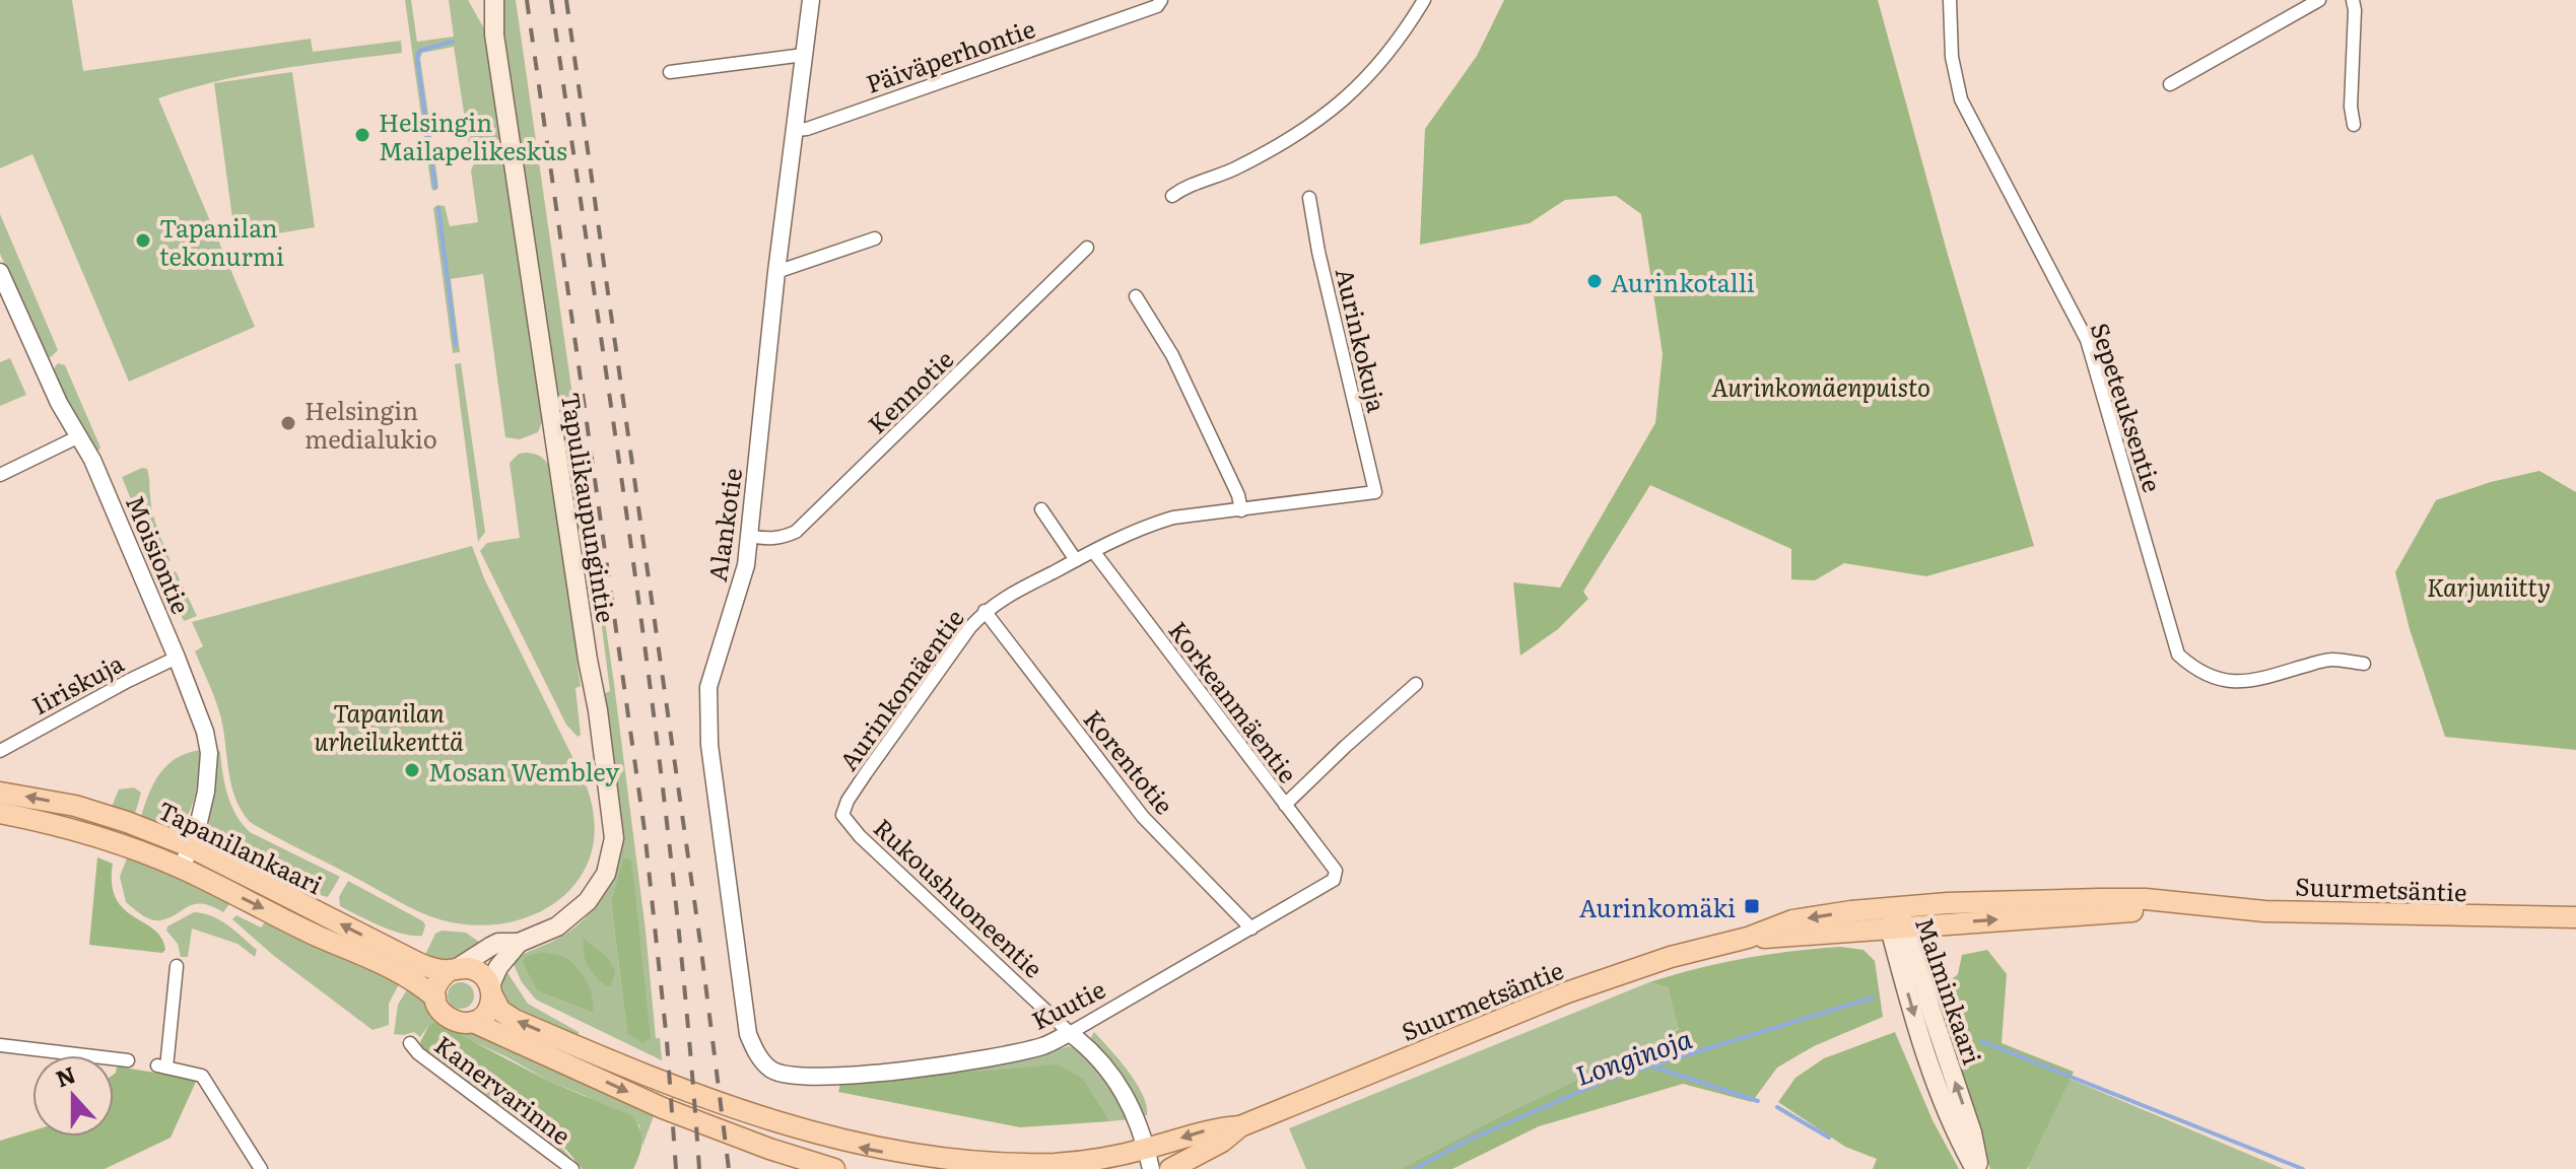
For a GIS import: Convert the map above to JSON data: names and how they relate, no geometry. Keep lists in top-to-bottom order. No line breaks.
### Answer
{"streets":{"main road":["Tapulikaupungintie","Tapanilankaari","Suurmetsäntie","Malminkaari"],"street":["Päiväperhontie","Aurinkokuja","Kennotie","Sepeteuksentie","Alankotie","Moisiontie","Iiriskuja","Aurinkomäentie","Korkeanmäentie","Korentotie","Rukoushuoneentie","Kuutie","Kanervarinne"]},"crossings":[["Päiväperhontie","Alankotie"],["Aurinkokuja","Aurinkomäentie"],["Kennotie","Alankotie"],["Tapulikaupungintie","Tapanilankaari"],["Tapulikaupungintie","Suurmetsäntie"],["Alankotie","Kuutie"],["Moisiontie","Iiriskuja"],["Moisiontie","Tapanilankaari"],["Aurinkomäentie","Korkeanmäentie"],["Aurinkomäentie","Korentotie"],["Aurinkomäentie","Rukoushuoneentie"],["Korkeanmäentie","Kuutie"],["Korentotie","Kuutie"],["Tapanilankaari","Suurmetsäntie"],["Suurmetsäntie","Rukoushuoneentie"],["Suurmetsäntie","Malminkaari"],["Rukoushuoneentie","Kuutie"]],"water":["Longinoja"],"parks":["Aurinkomäenpuisto","Karjuniitty","Tapanilan urheilukenttä"],"places":{"other":["Helsingin Mailapelikeskus","Tapanilan tekonurmi","Aurinkotalli","Helsingin medialukio","Mosan Wembley"],"transit":["Aurinkomäki"]},"north":"top"}
